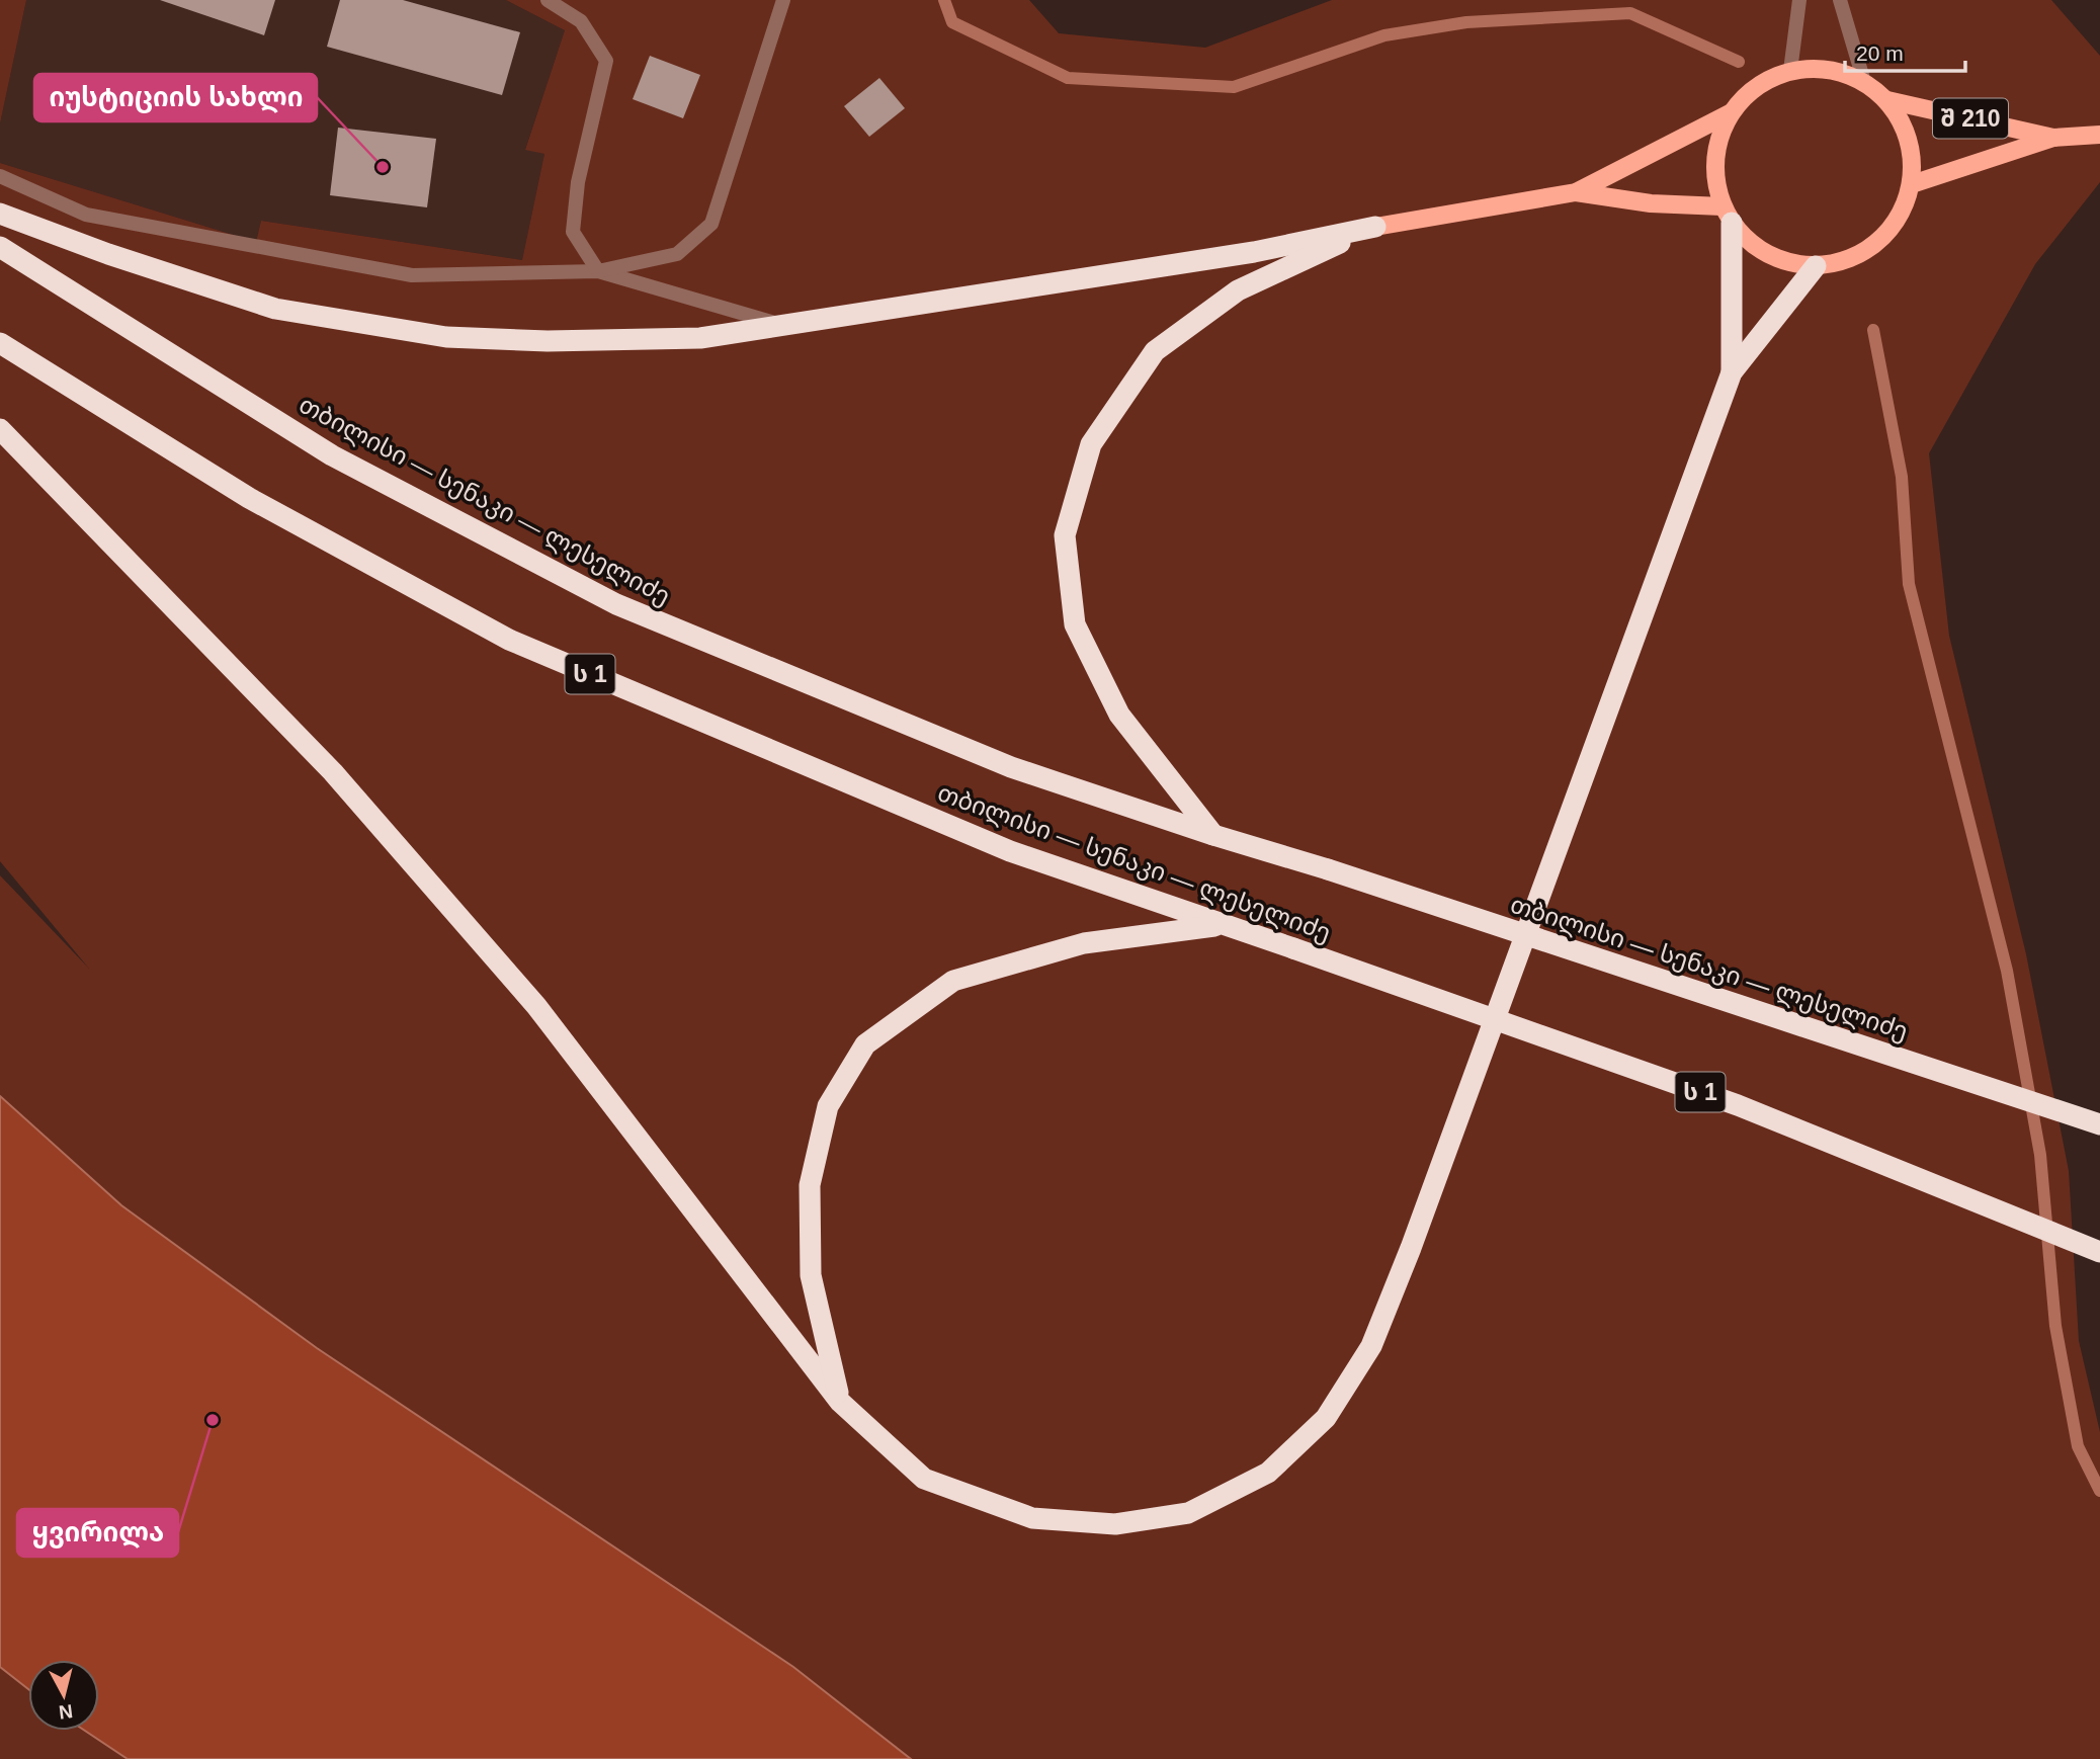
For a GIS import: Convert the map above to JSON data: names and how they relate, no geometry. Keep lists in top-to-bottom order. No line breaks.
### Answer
{"streets":{"highway":["თბილისი — სენაკი — ლესელიძე","ს 1"],"main road":["შ 210"]},"places":["იუსტიციის სახლი","ყვირილა"],"scale_bar":"20 m","north":"bottom"}
